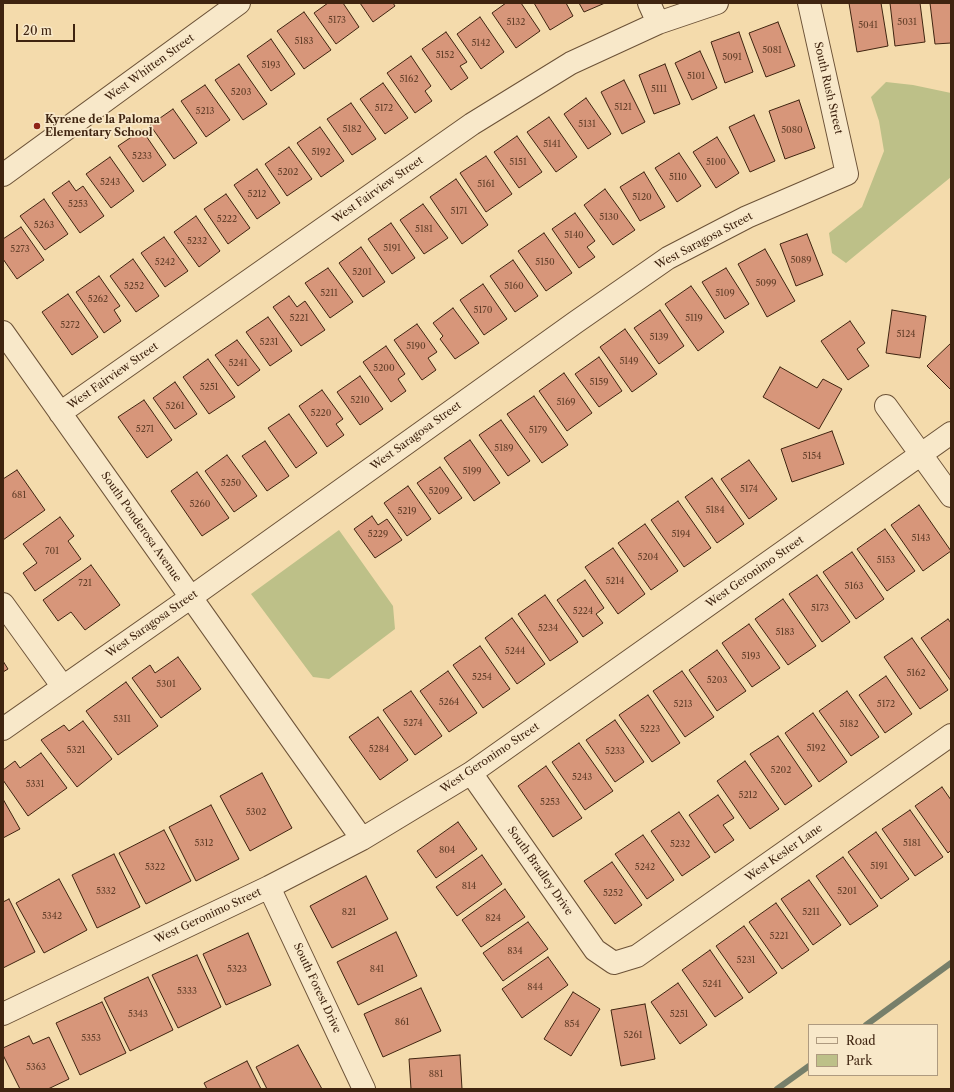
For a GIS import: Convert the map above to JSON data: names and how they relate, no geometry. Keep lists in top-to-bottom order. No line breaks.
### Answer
{"streets":{"street":["West Whitten Street","South Rush Street","West Fairview Street","West Saragosa Street","South Ponderosa Avenue","West Geronimo Street","West Kesler Lane","South Bradley Drive","South Forest Drive"]},"crossings":[["South Rush Street","West Saragosa Street"],["West Fairview Street","South Ponderosa Avenue"],["West Saragosa Street","South Ponderosa Avenue"],["South Ponderosa Avenue","West Geronimo Street"],["West Geronimo Street","South Bradley Drive"],["West Geronimo Street","South Forest Drive"],["West Kesler Lane","South Bradley Drive"]],"places":["Kyrene de la Paloma Elementary School"],"house_numbers":["5173","5132","5031","5041","5183","5142","5081","5152","5091","5193","5101","5162","5111","5203","5121","5172","5213","5131","5182","5080","5141","5192","5233","5151","5100","5202","5110","5243","5161","5212","5120","5253","5171","5130","5222","5263","5181","5140","5232","5191","5273","5089","5242","5150","5201","5099","5252","5160","5211","5109","5262","5170","5221","5119","5272","5124","5139","5231","5190","5149","5241","5200","5159","5251","5210","5169","5261","5220","5271","5179","5189","5154","5199","5250","5174","5209","681","5260","5184","5219","5229","5194","5143","701","5204","5153","5214","721","5163","5173","5224","5234","5183","5244","5193","5162","5254","5203","5301","5264","5213","5172","5311","5274","5182","5223","5192","5284","5321","5233","5202","5243","5331","5212","5253","5302","5312","5181","5232","804","5191","5322","5242","814","5332","5201","5252","821","5211","5342","824","5221","834","5231","5323","841","5241","844","5333","5343","5251","861","854","5261","5353","5363","881"],"legend":["Road","Park"],"scale_bar":"20 m"}
